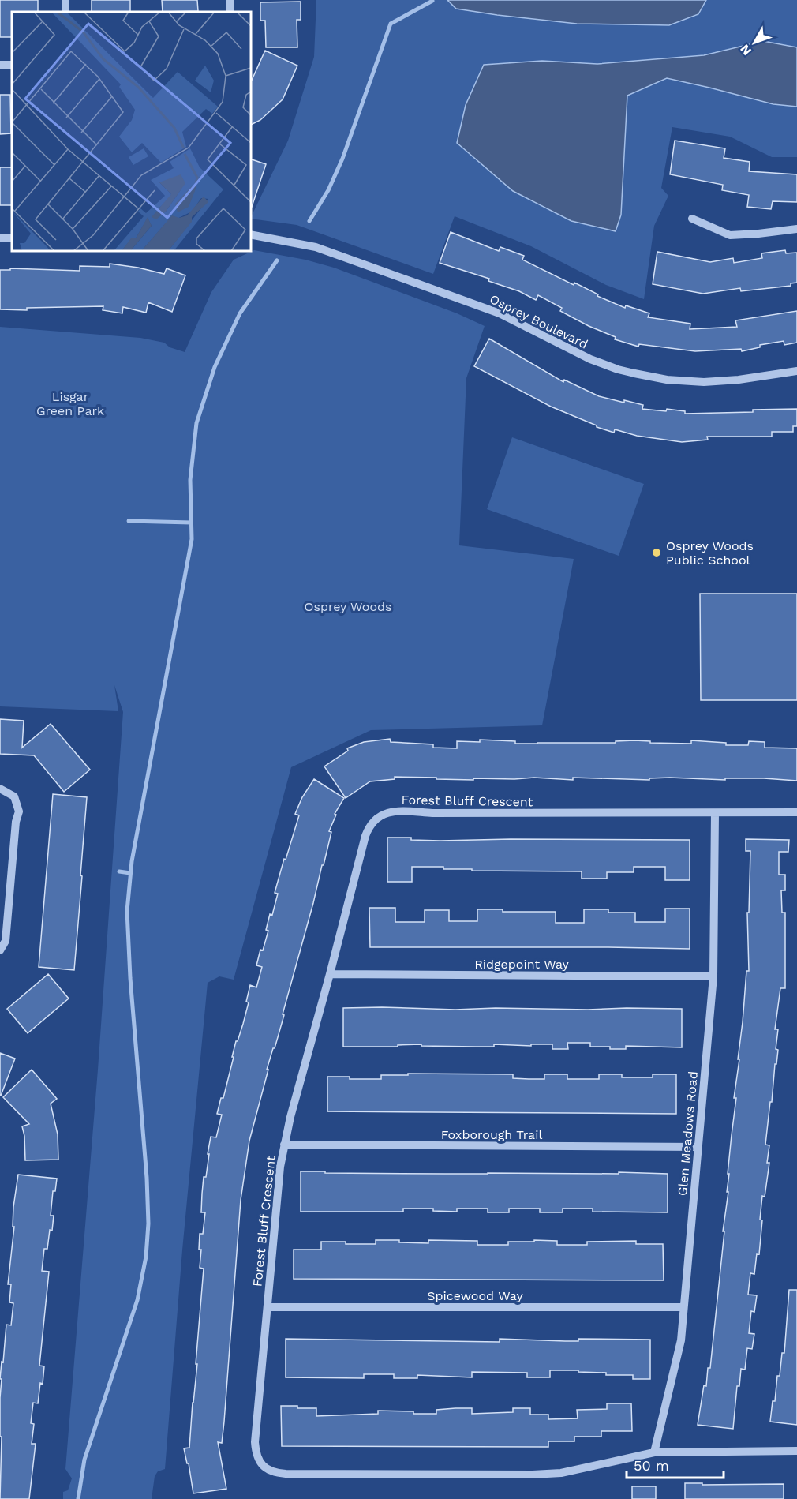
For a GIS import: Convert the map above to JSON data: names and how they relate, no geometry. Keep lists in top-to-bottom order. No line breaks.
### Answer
{"streets":{"street":["Osprey Boulevard","Forest Bluff Crescent","Ridgepoint Way","Glen Meadows Road","Foxborough Trail","Spicewood Way"]},"crossings":[["Forest Bluff Crescent","Ridgepoint Way"],["Forest Bluff Crescent","Glen Meadows Road"],["Forest Bluff Crescent","Foxborough Trail"],["Forest Bluff Crescent","Spicewood Way"],["Ridgepoint Way","Glen Meadows Road"],["Glen Meadows Road","Foxborough Trail"],["Glen Meadows Road","Spicewood Way"]],"parks":["Lisgar Green Park","Osprey Woods"],"places":["Osprey Woods Public School"],"scale_bar":"50 m","north":"bottom left"}
